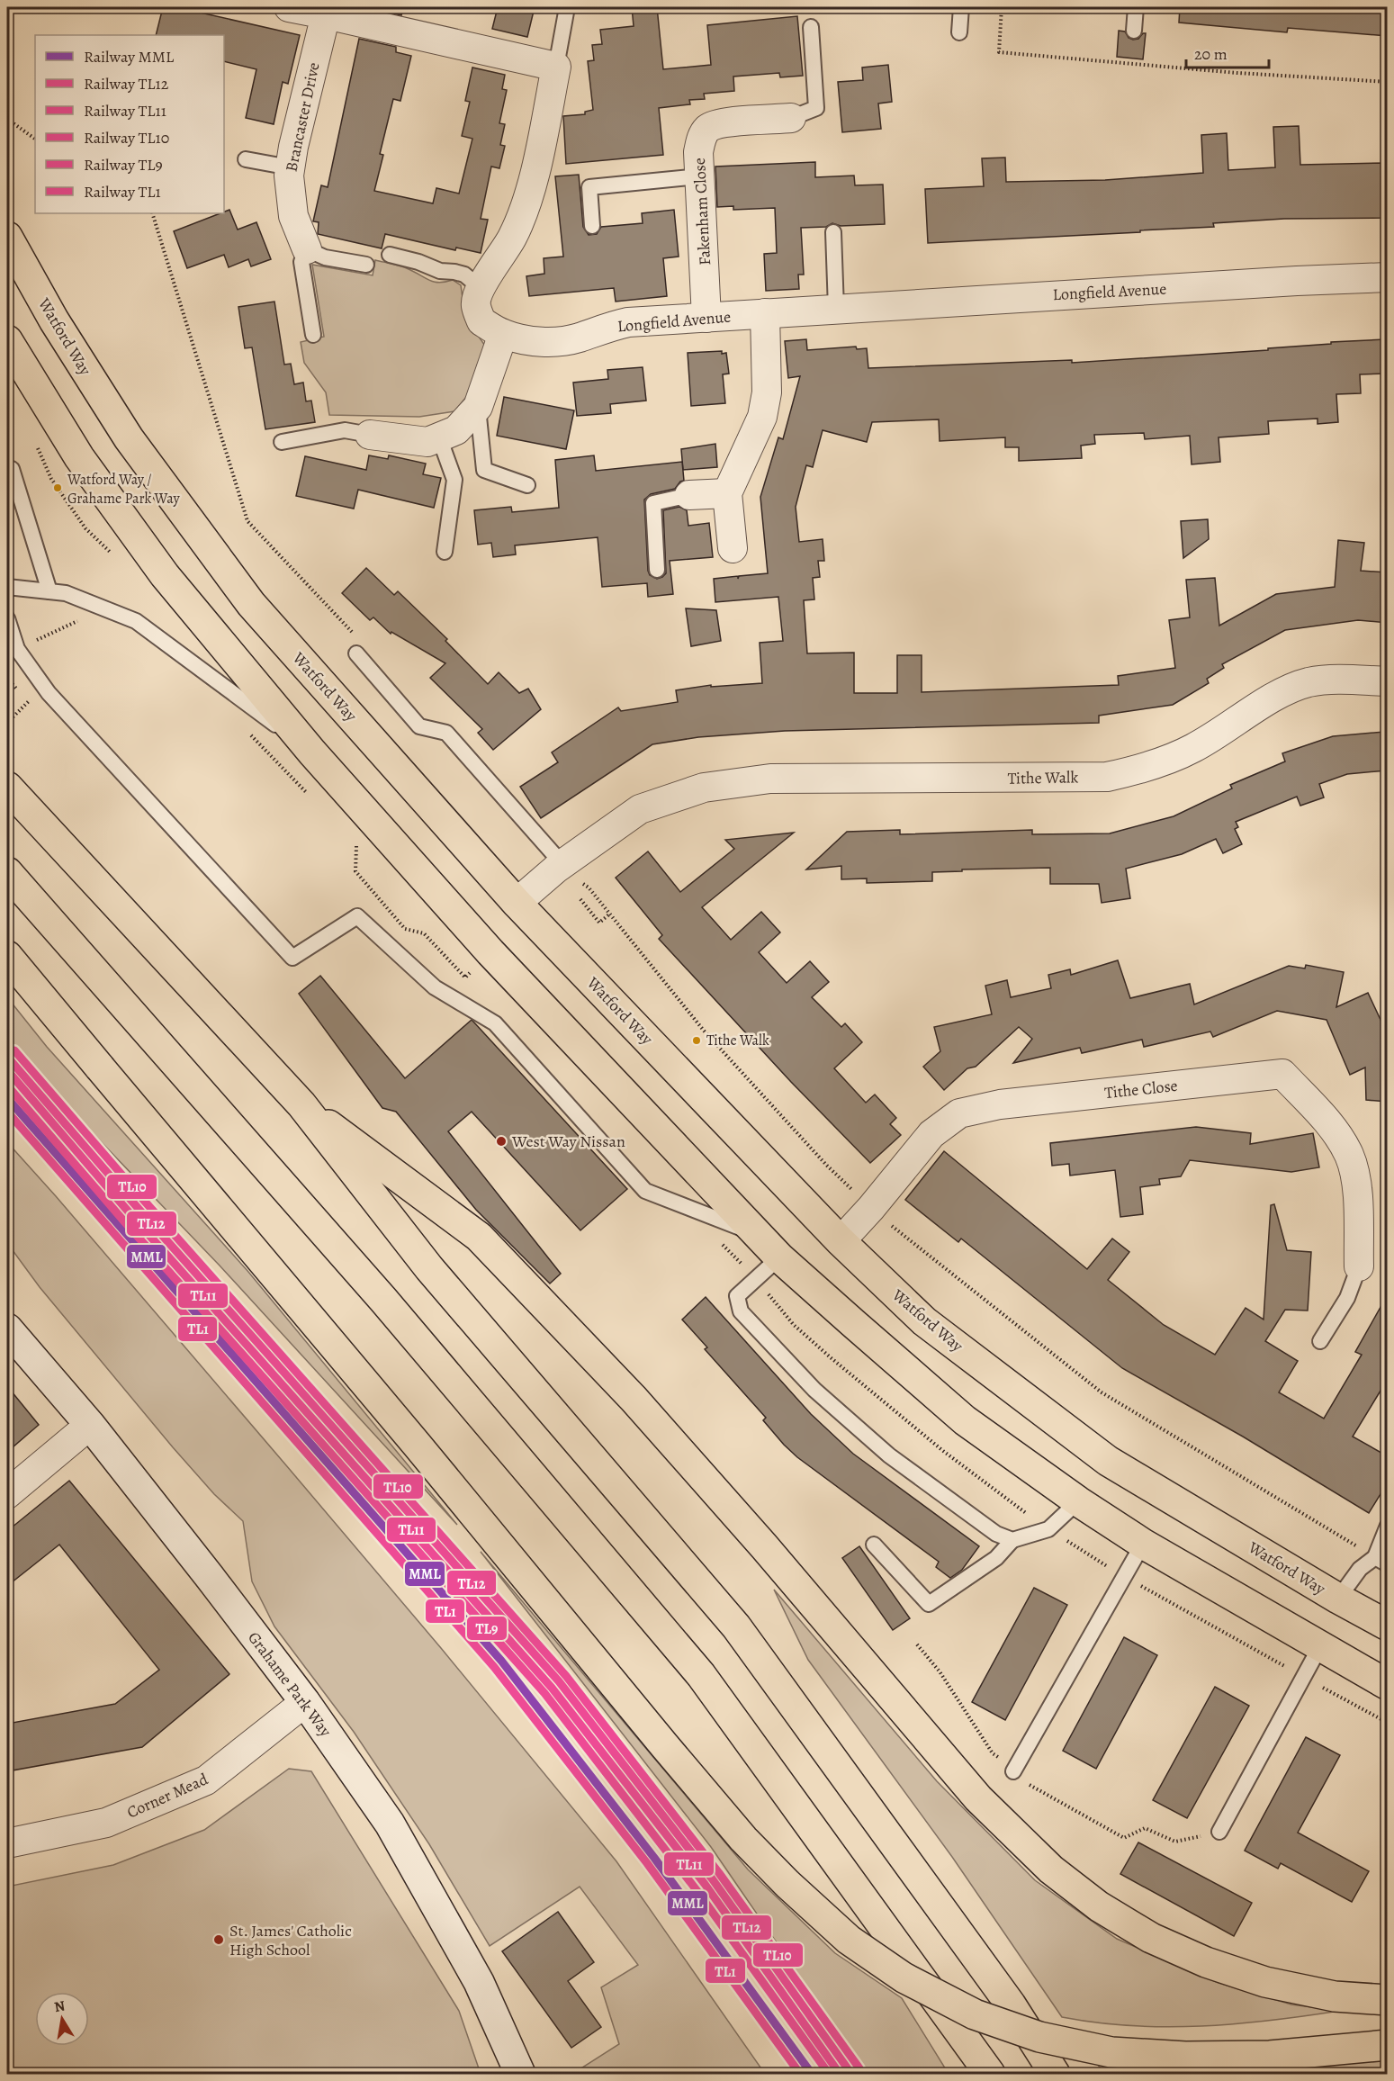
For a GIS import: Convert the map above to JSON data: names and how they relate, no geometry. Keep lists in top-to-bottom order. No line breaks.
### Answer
{"streets":{"highway":["Watford Way"],"street":["Brancaster Drive","Fakenham Close","Longfield Avenue","Tithe Walk","Tithe Close","Grahame Park Way","Corner Mead"]},"crossings":[["Fakenham Close","Longfield Avenue"],["Watford Way","Tithe Walk"],["Watford Way","Tithe Close"],["Grahame Park Way","Corner Mead"]],"places":["Watford Way / Grahame Park Way","Tithe Walk","West Way Nissan","St. James' Catholic High School"],"lines":["rail line TL10","rail line TL12","rail line TL11","rail line TL9","rail line MML","rail line TL1"],"legend":["Railway MML","Railway TL12","Railway TL11","Railway TL10","Railway TL9","Railway TL1"],"scale_bar":"20 m","north":"top"}
